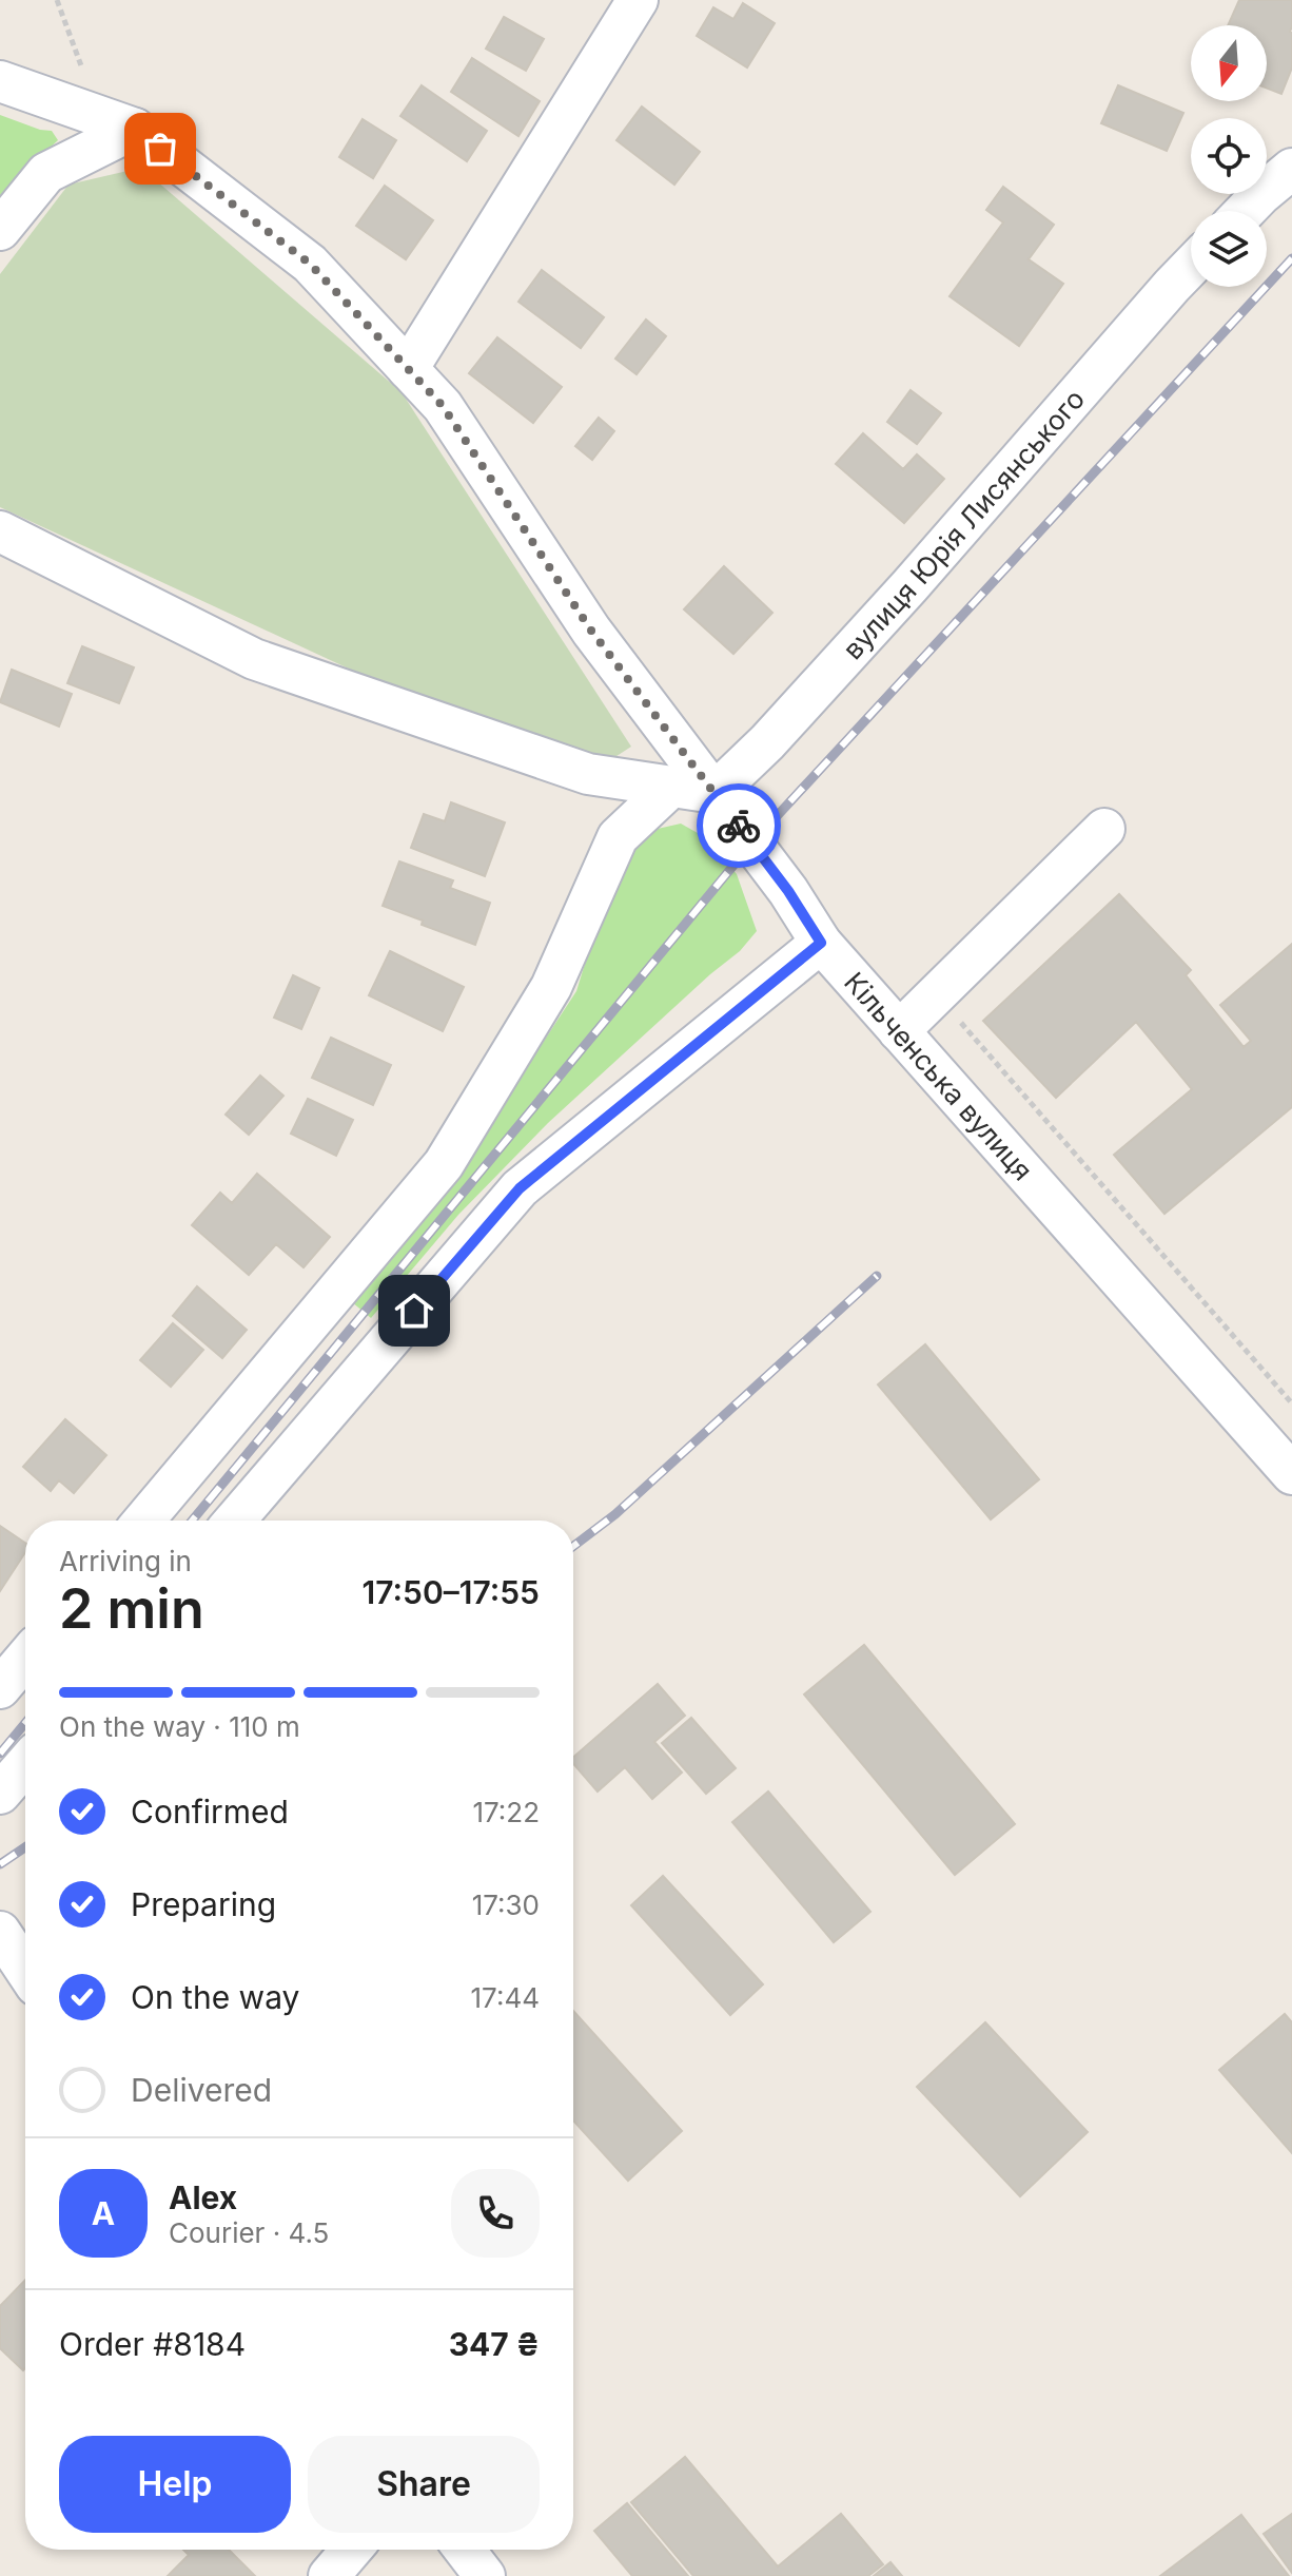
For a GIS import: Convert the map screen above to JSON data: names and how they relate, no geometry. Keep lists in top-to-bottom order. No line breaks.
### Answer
{"streets":{"street":["вулиця Юрія Лисянського","Кільченська вулиця"]},"crossings":[["вулиця Юрія Лисянського","Кільченська вулиця"]],"north":"bottom","page":{"heading":["2 min","Arriving in","17:50–17:55"],"panel":["Alex","Courier · 4.5","Order #8184","347 ₴"],"bar":"On the way · 110 m","list":[["Confirmed","17:22"],["Preparing","17:30"],["On the way","17:44"],"Delivered"],"round":"A","buttons":["Help","Share"]}}
